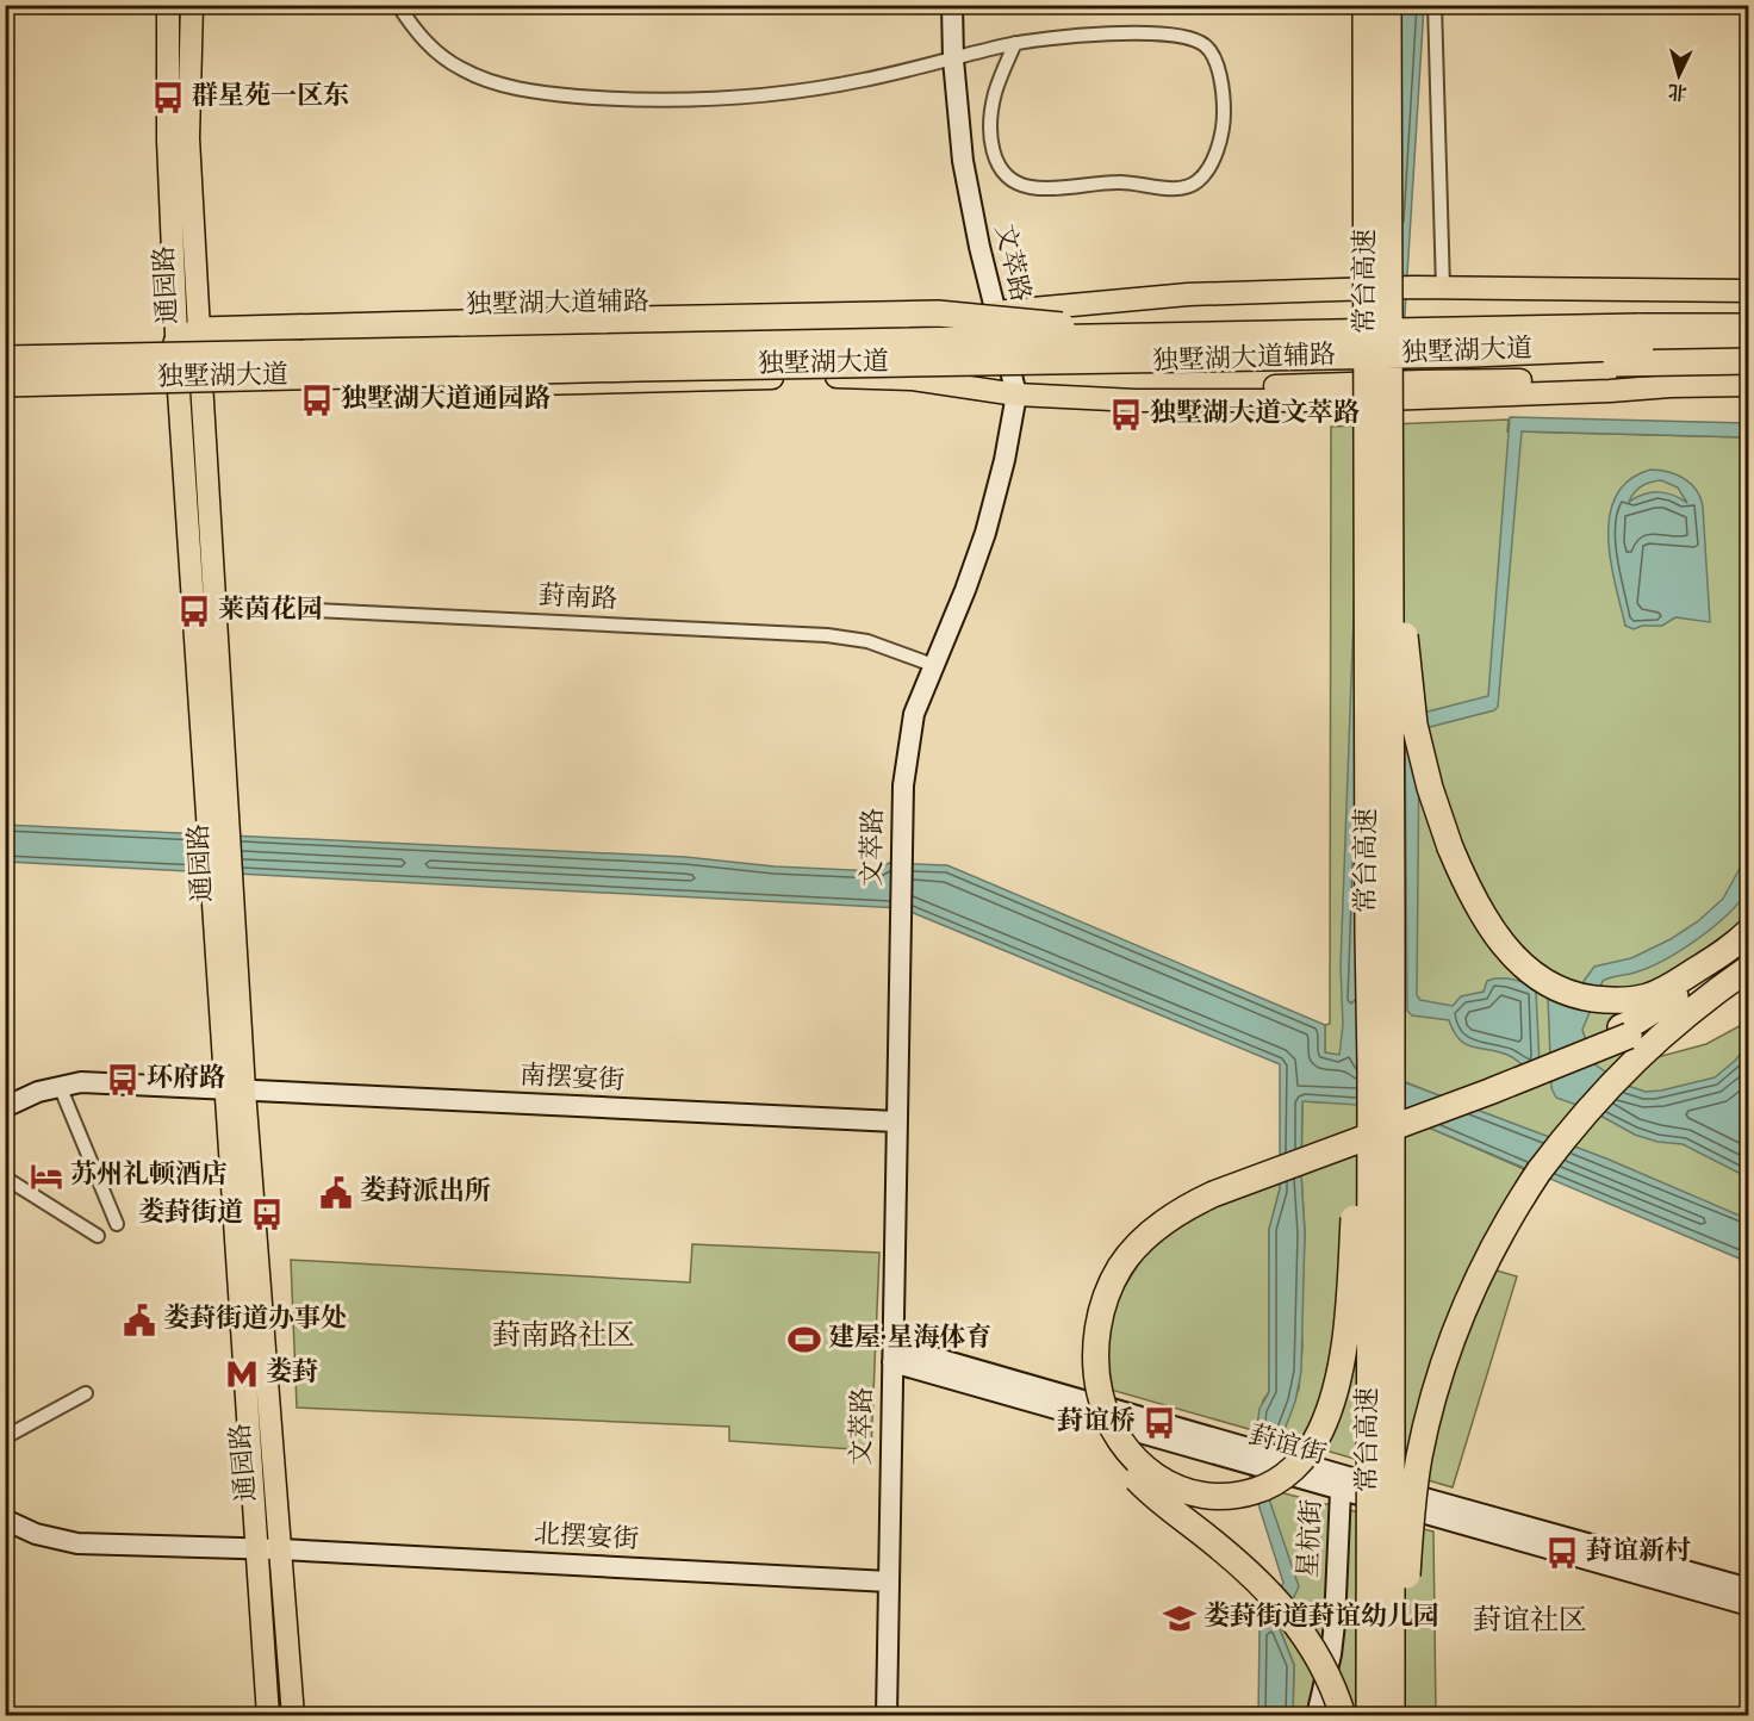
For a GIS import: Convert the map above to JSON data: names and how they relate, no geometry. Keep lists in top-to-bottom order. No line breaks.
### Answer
{"streets":{"highway":["常台高速","独墅湖大道"],"main road":["文萃路","通园路","独墅湖大道辅路","南摆宴街","葑谊街","北摆宴街","星杭街"],"street":["葑南路"]},"crossings":[["文萃路","独墅湖大道辅路"],["文萃路","葑南路"],["文萃路","南摆宴街"],["文萃路","葑谊街"],["文萃路","北摆宴街"],["通园路","独墅湖大道辅路"],["通园路","葑南路"],["通园路","南摆宴街"],["通园路","北摆宴街"],["葑谊街","星杭街"]],"districts":["葑南路社区","葑谊社区"],"places":{"bus stop":["群星苑一区东","独墅湖大道通园路","独墅湖大道文萃路","莱茵花园","环府路","娄葑街道","葑谊桥","葑谊新村"],"hotel":["苏州礼顿酒店"],"public building":["娄葑派出所","娄葑街道办事处"],"sports":["建屋·星海体育"],"metro station":["娄葑"],"school or university":["娄葑街道葑谊幼儿园"]},"north":"bottom"}
